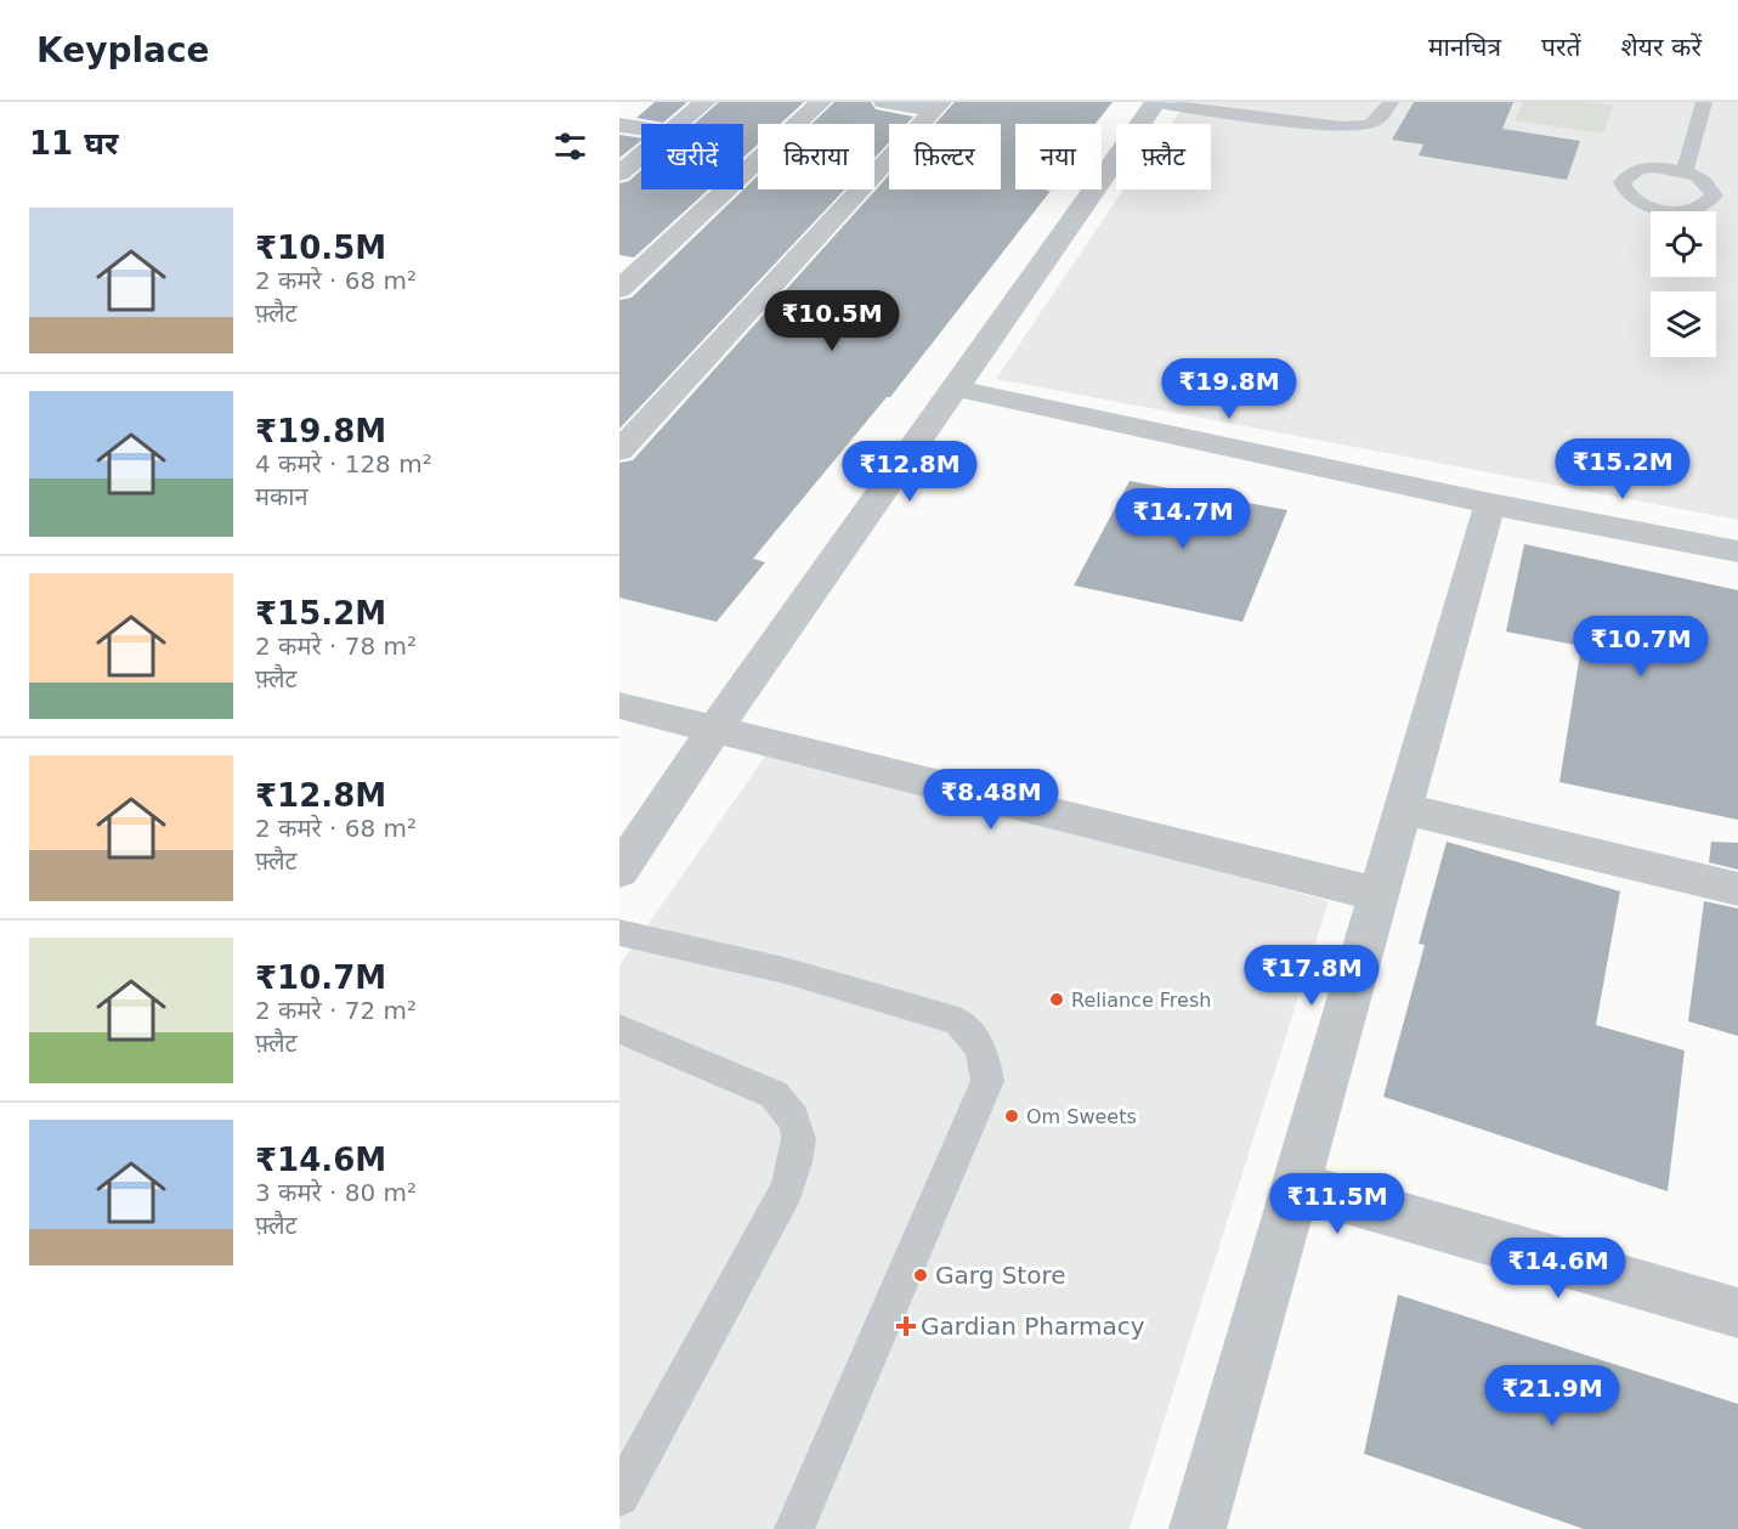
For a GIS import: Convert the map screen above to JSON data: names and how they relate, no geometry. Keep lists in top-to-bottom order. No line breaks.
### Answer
{"places":{"other":["Reliance Fresh","Om Sweets","Garg Store"],"health":["Gardian Pharmacy"]},"page":{"header":"Keyplace","nav":["मानचित्र","परतें","शेयर करें"],"heading":"11 घर","chip":["खरीदें","किराया","फ़िल्टर","नया","फ़्लैट"],"list":[{"name":"₹10.5M","note":"2 कमरे · 68 m² · फ़्लैट"},{"name":"₹19.8M","note":"4 कमरे · 128 m² · मकान"},{"name":"₹15.2M","note":"2 कमरे · 78 m² · फ़्लैट"},{"name":"₹12.8M","note":"2 कमरे · 68 m² · फ़्लैट"},{"name":"₹10.7M","note":"2 कमरे · 72 m² · फ़्लैट"},{"name":"₹14.6M","note":"3 कमरे · 80 m² · फ़्लैट"}],"price":["₹10.5M","₹19.8M","₹15.2M","₹12.8M","₹14.7M","₹10.7M","₹8.48M","₹17.8M","₹11.5M","₹14.6M","₹21.9M"]}}
